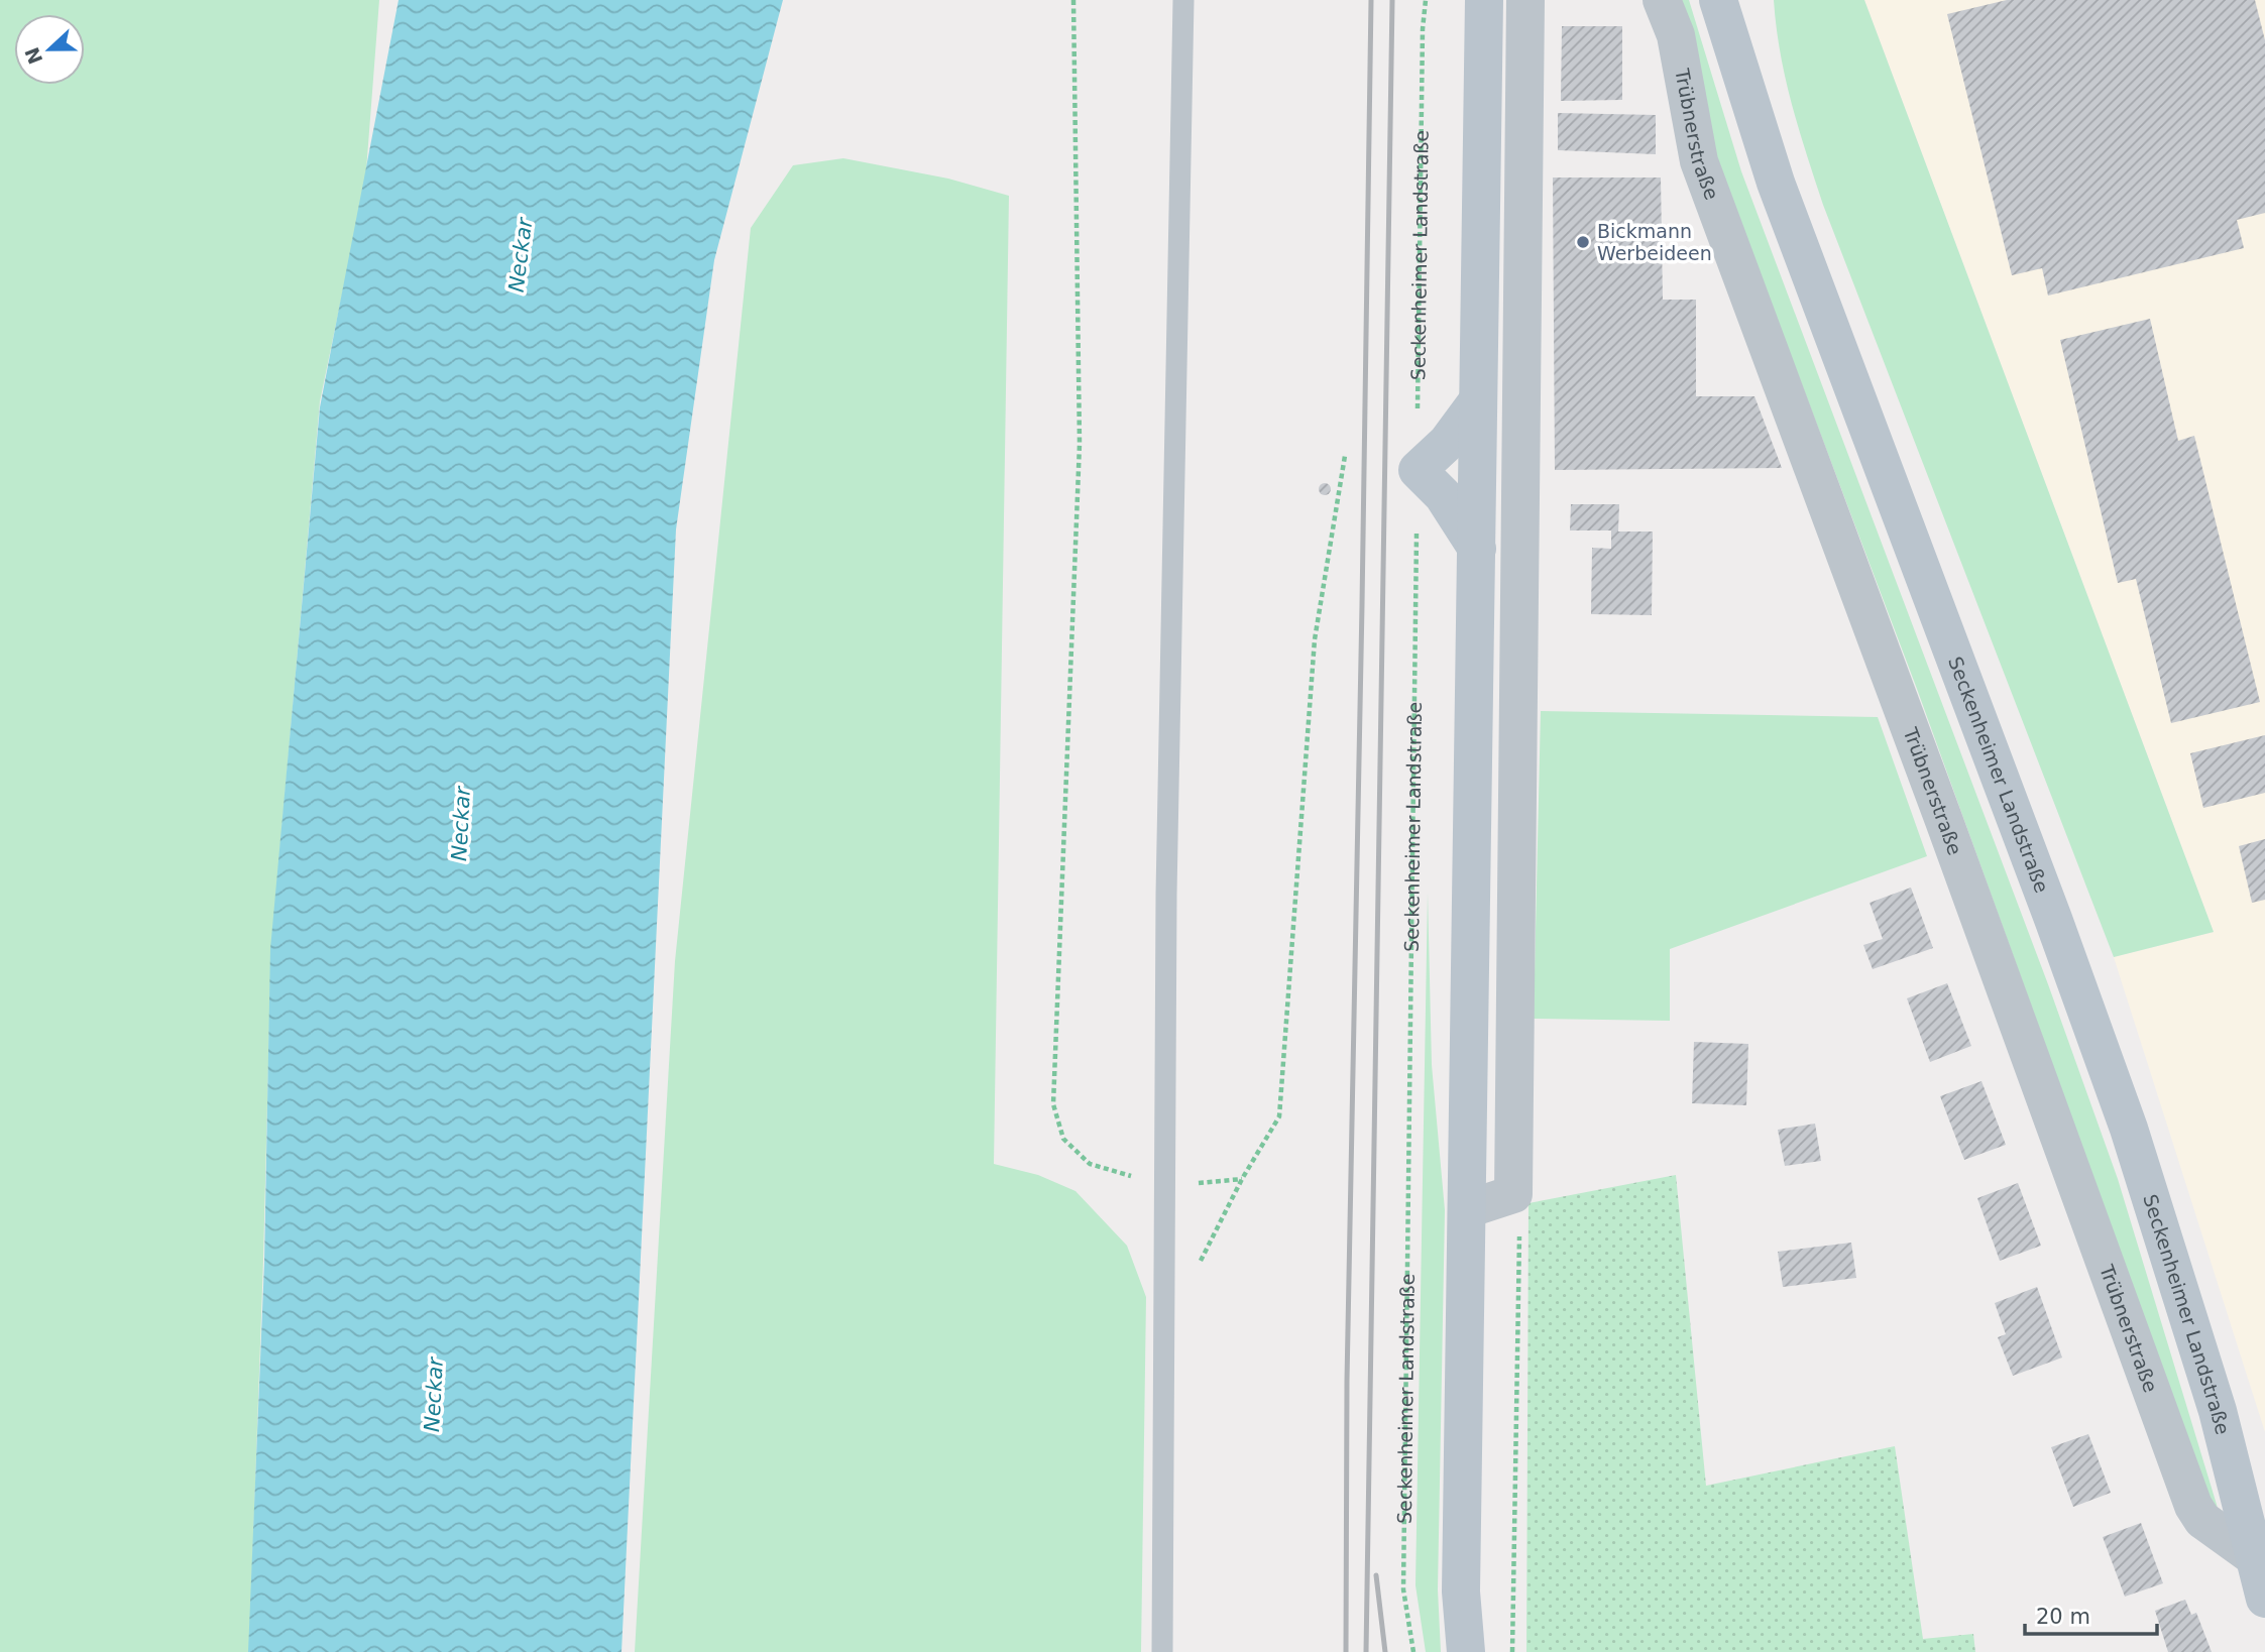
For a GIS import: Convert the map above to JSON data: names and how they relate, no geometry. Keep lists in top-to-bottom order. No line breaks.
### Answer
{"streets":{"main road":["Seckenheimer Landstraße"],"street":["Trübnerstraße"]},"crossings":[["Trübnerstraße","Seckenheimer Landstraße"]],"water":["Neckar"],"places":["Bickmann Werbeideen"],"scale_bar":"20 m","north":"left"}
